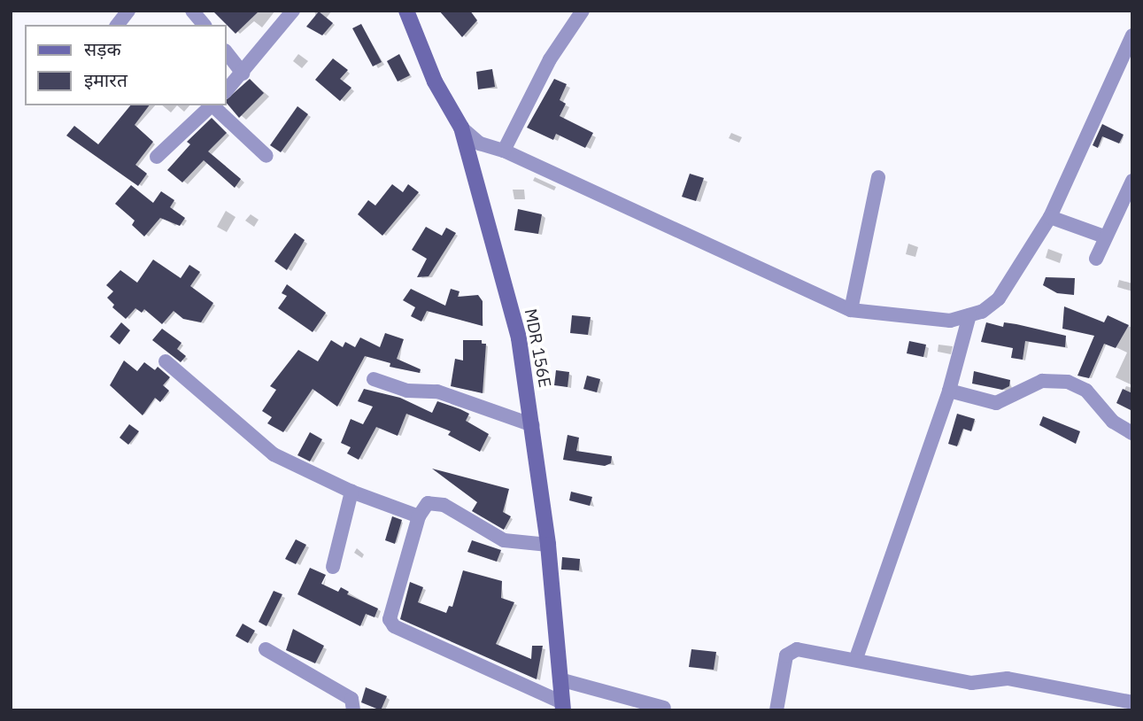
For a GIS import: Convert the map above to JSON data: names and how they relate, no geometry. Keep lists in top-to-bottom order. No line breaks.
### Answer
{"streets":{"main road":["MDR 156E"]},"legend":["सड़क","इमारत"]}
